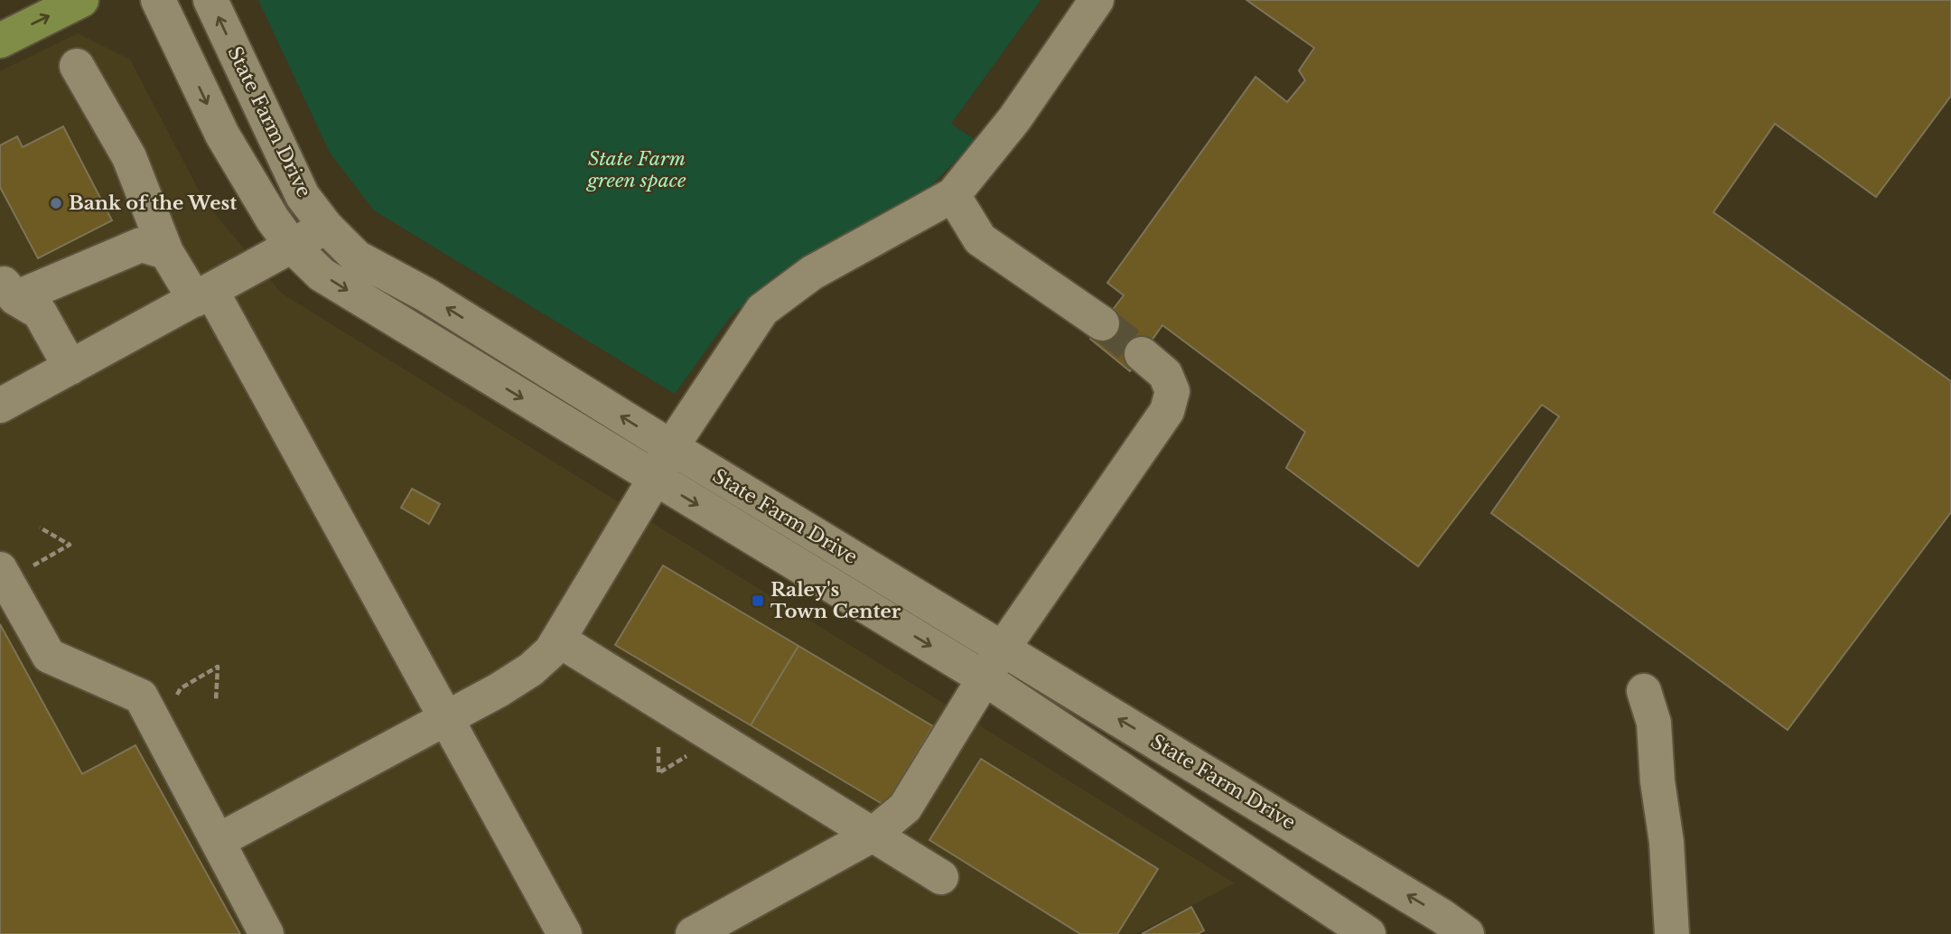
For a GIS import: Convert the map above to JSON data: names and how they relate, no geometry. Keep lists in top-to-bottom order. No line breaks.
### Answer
{"streets":{"street":["State Farm Drive"]},"parks":["State Farm green space"],"places":{"other":["Bank of the West"],"transit":["Raley's Town Center"]}}
